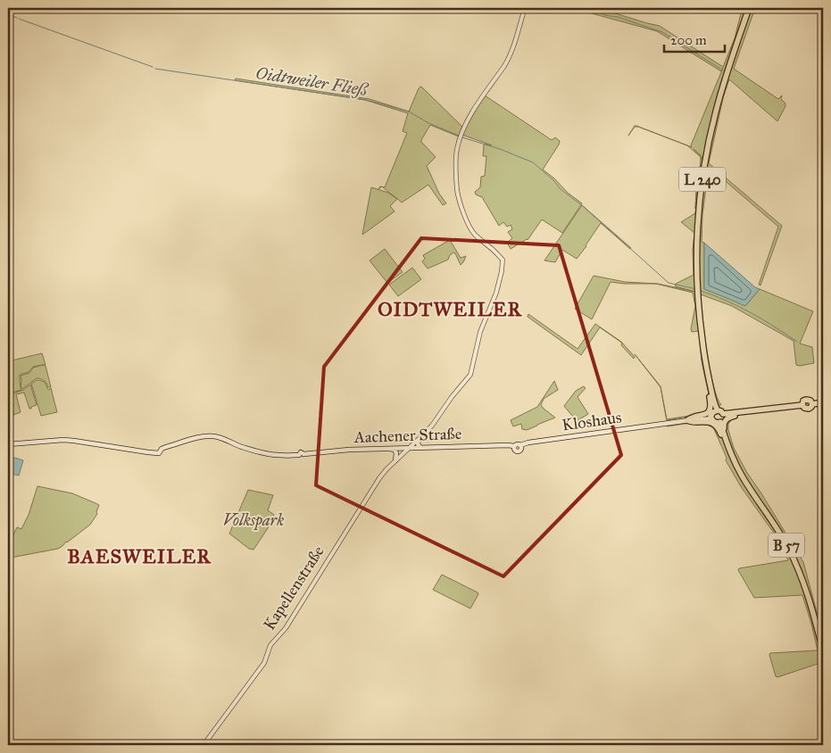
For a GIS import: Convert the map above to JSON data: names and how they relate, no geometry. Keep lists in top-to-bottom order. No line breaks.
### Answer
{"streets":{"main road":["L 240","Kloshaus","Aachener Straße","B 57"],"street":["Kapellenstraße"]},"crossings":[["L 240","Kloshaus"],["Kloshaus","Aachener Straße"],["Aachener Straße","Kapellenstraße"]],"districts":["OIDTWEILER","BAESWEILER"],"water":["Oidtweiler Fließ"],"parks":["Volkspark"],"scale_bar":"200 m"}
